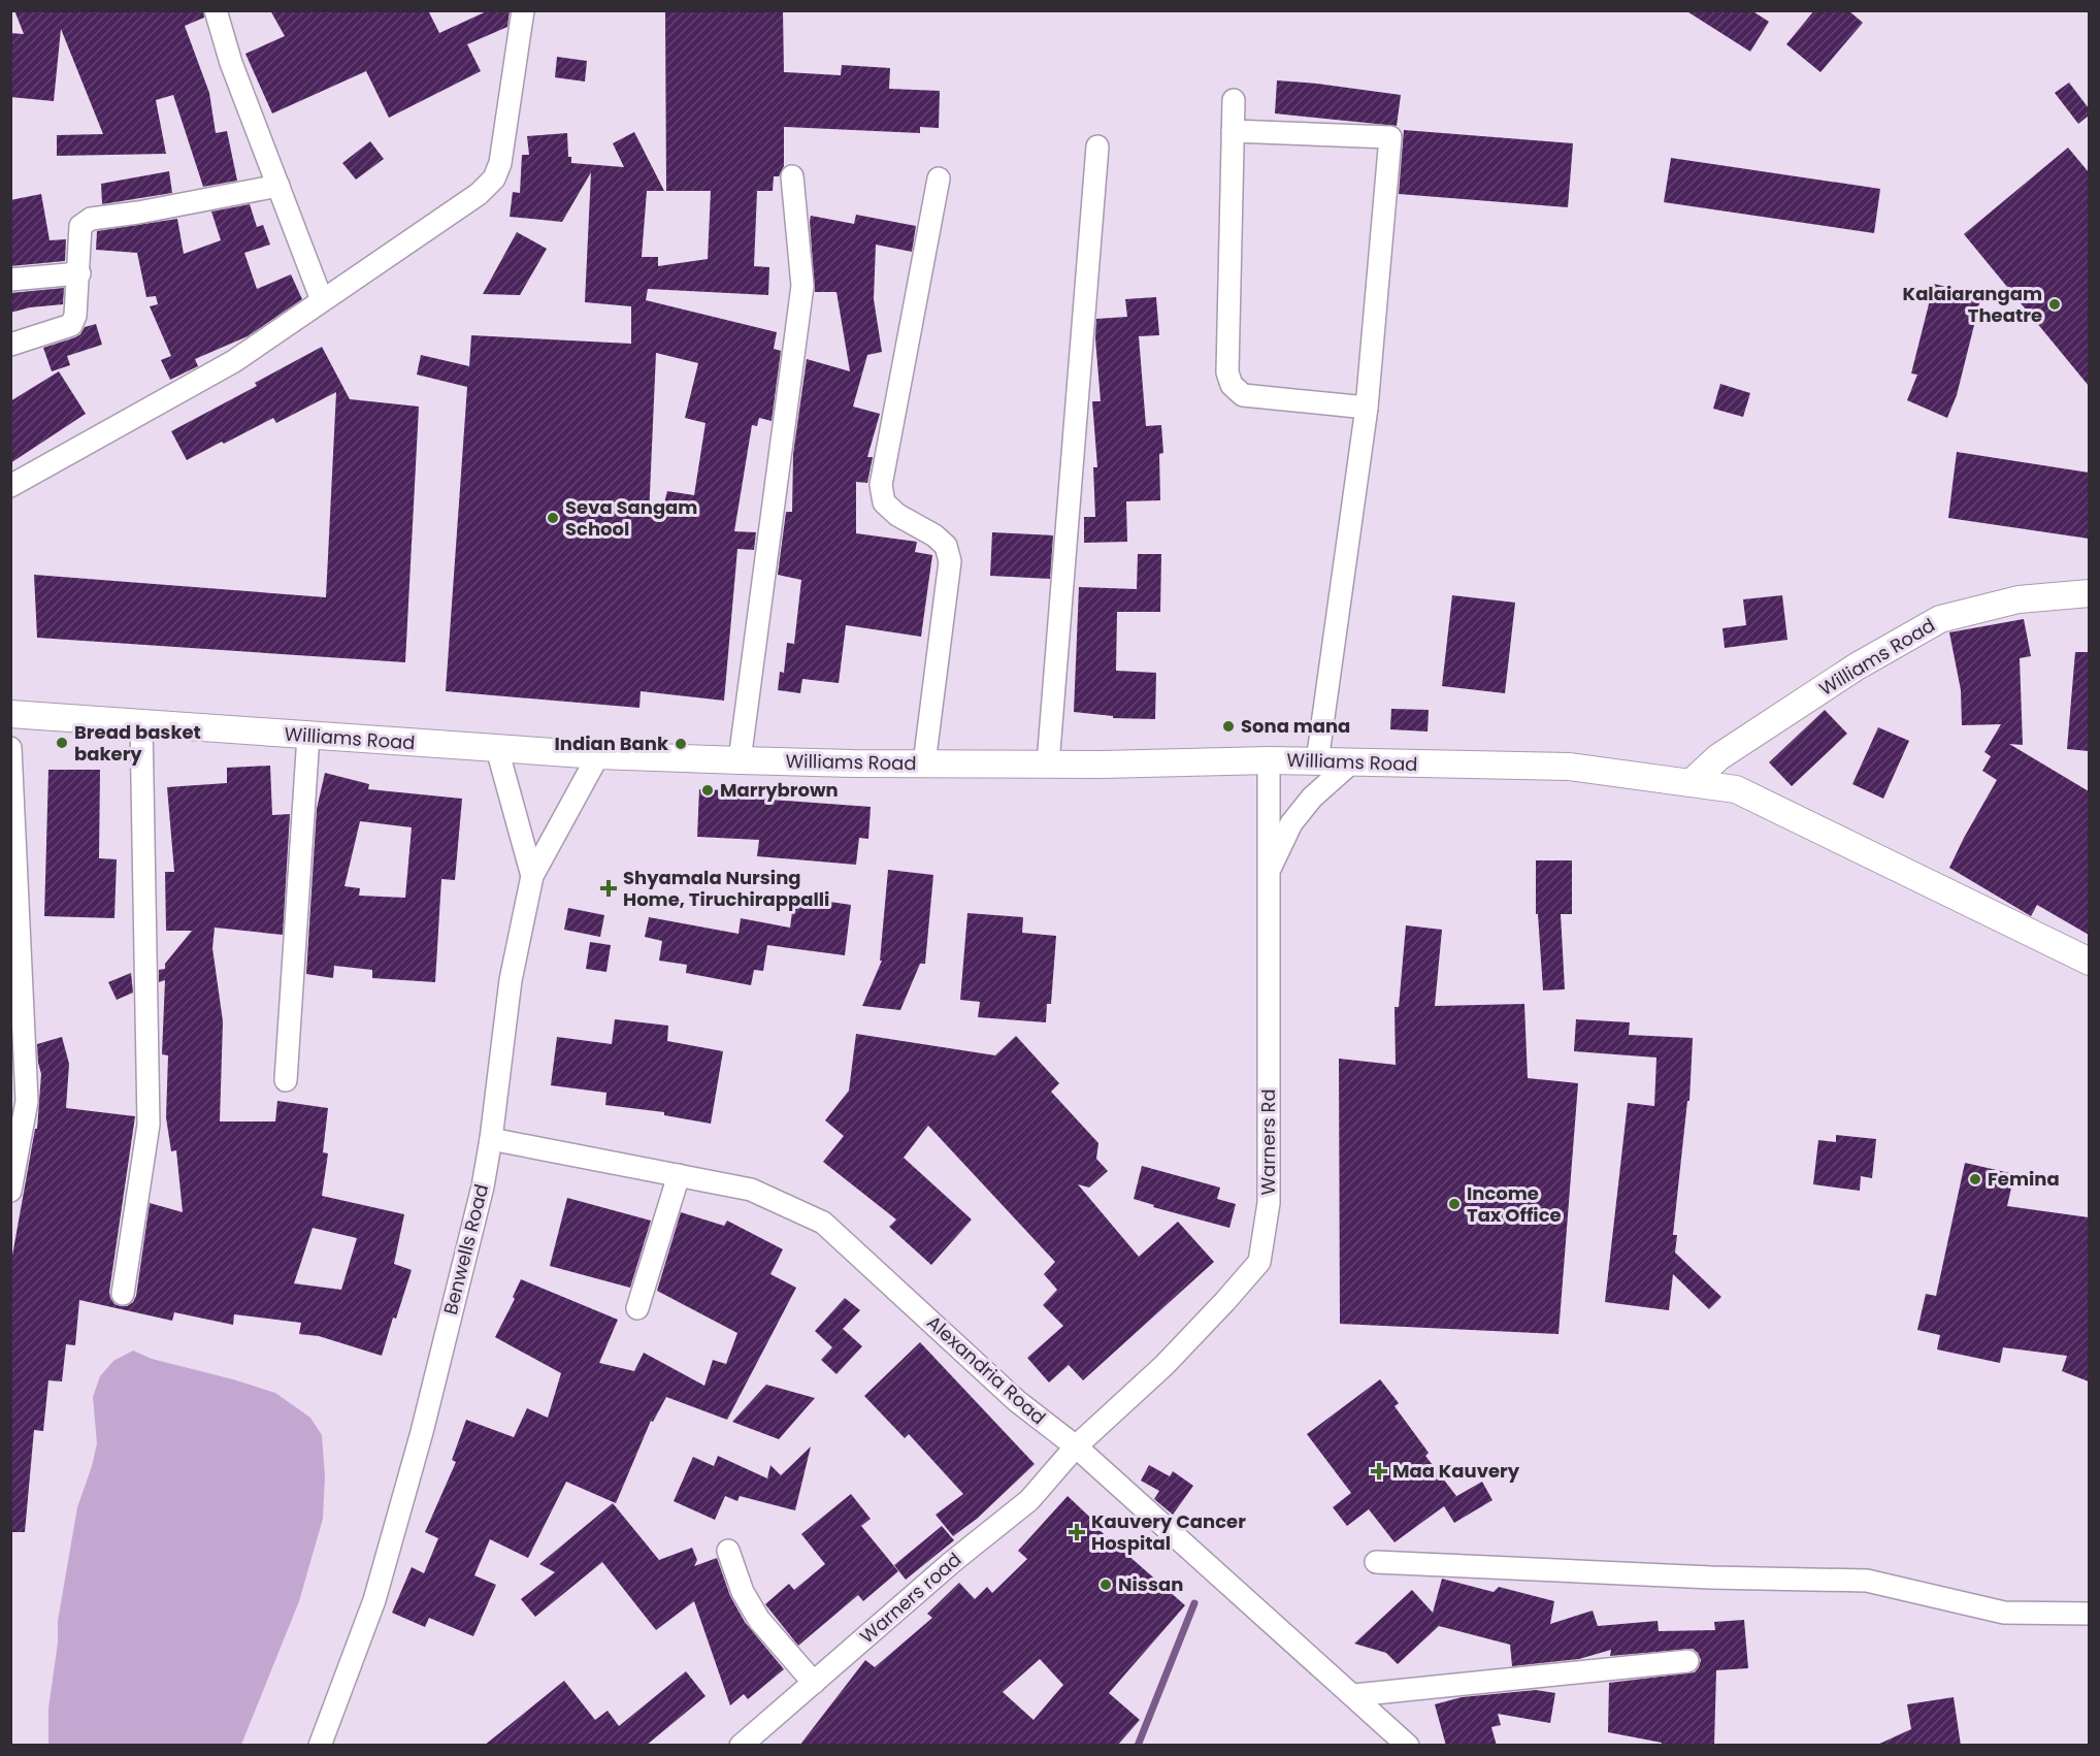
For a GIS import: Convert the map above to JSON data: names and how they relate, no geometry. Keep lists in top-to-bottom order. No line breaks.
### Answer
{"streets":{"street":["Williams Road","Warners Rd","Benwells Road","Alexandria Road","Warners road"]},"crossings":[["Williams Road","Warners Rd"],["Williams Road","Benwells Road"],["Warners Rd","Alexandria Road"],["Warners Rd","Warners road"],["Benwells Road","Alexandria Road"],["Alexandria Road","Warners road"]],"places":{"other":["Kalaiarangam Theatre","Seva Sangam School","Sona mana","Bread basket bakery","Indian Bank","Marrybrown","Femina","Income Tax Office","Nissan"],"health":["Shyamala Nursing Home, Tiruchirappalli","Maa Kauvery","Kauvery Cancer Hospital"]}}
